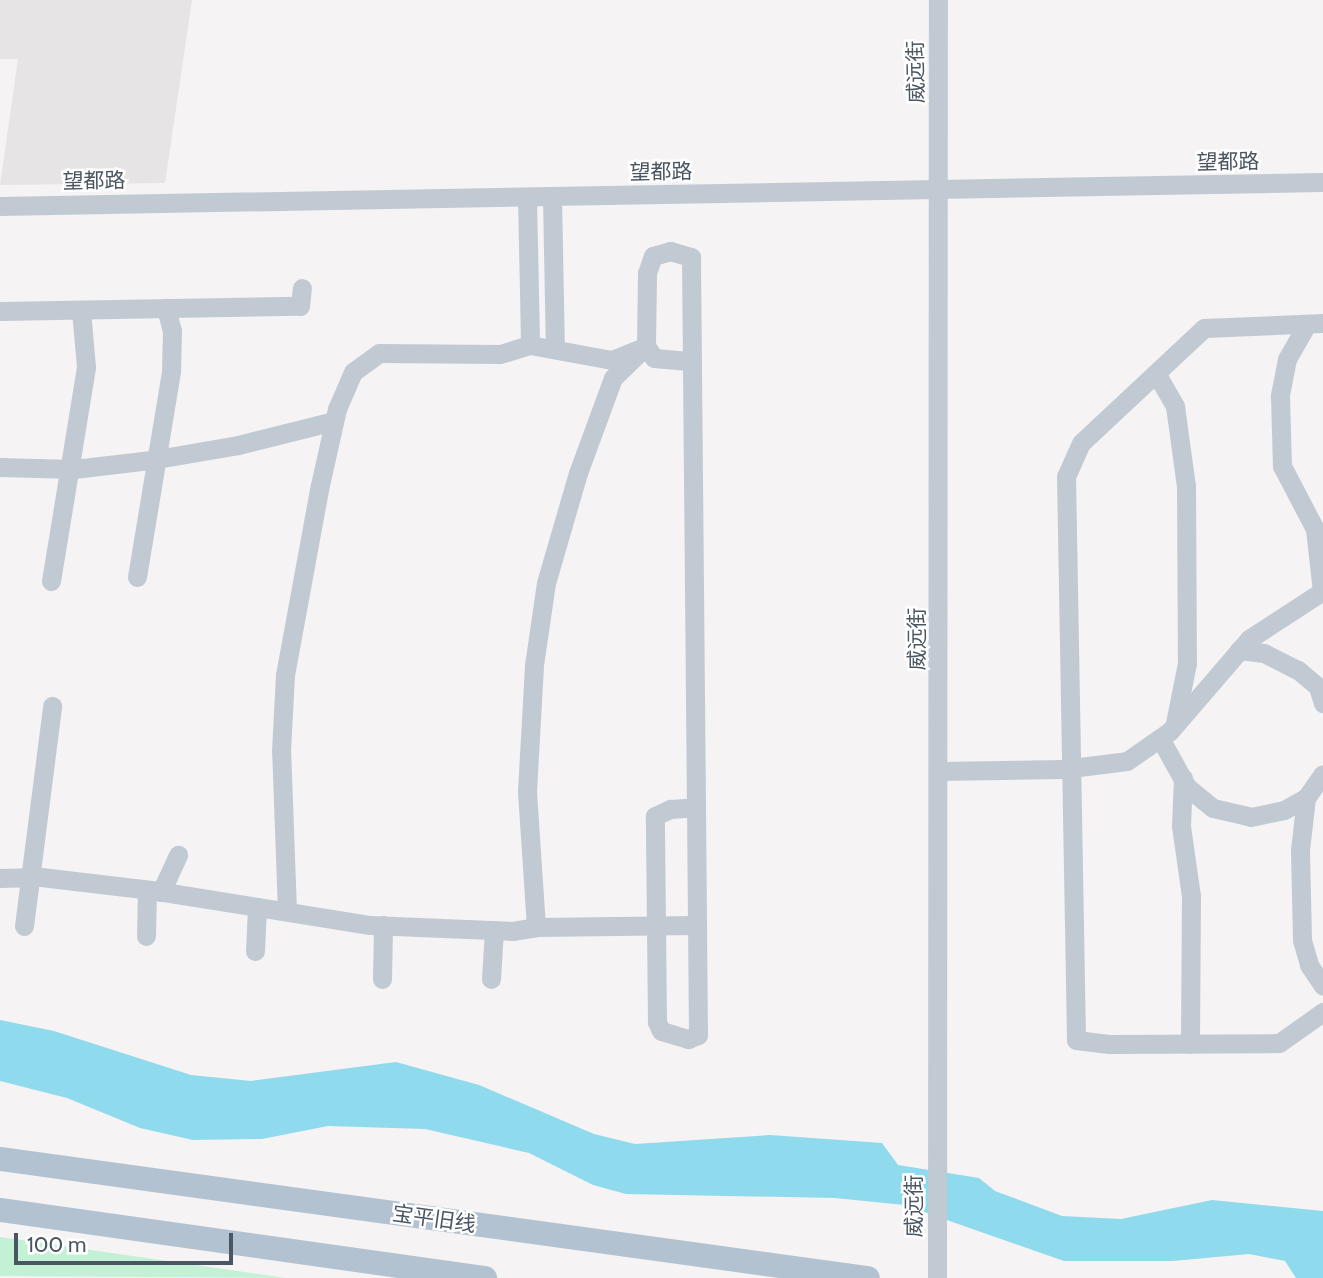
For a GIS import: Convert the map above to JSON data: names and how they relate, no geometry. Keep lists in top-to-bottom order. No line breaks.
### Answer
{"streets":{"main road":["宝平旧线"],"street":["威远街","望都路"]},"crossings":[["威远街","望都路"]],"scale_bar":"100 m"}
